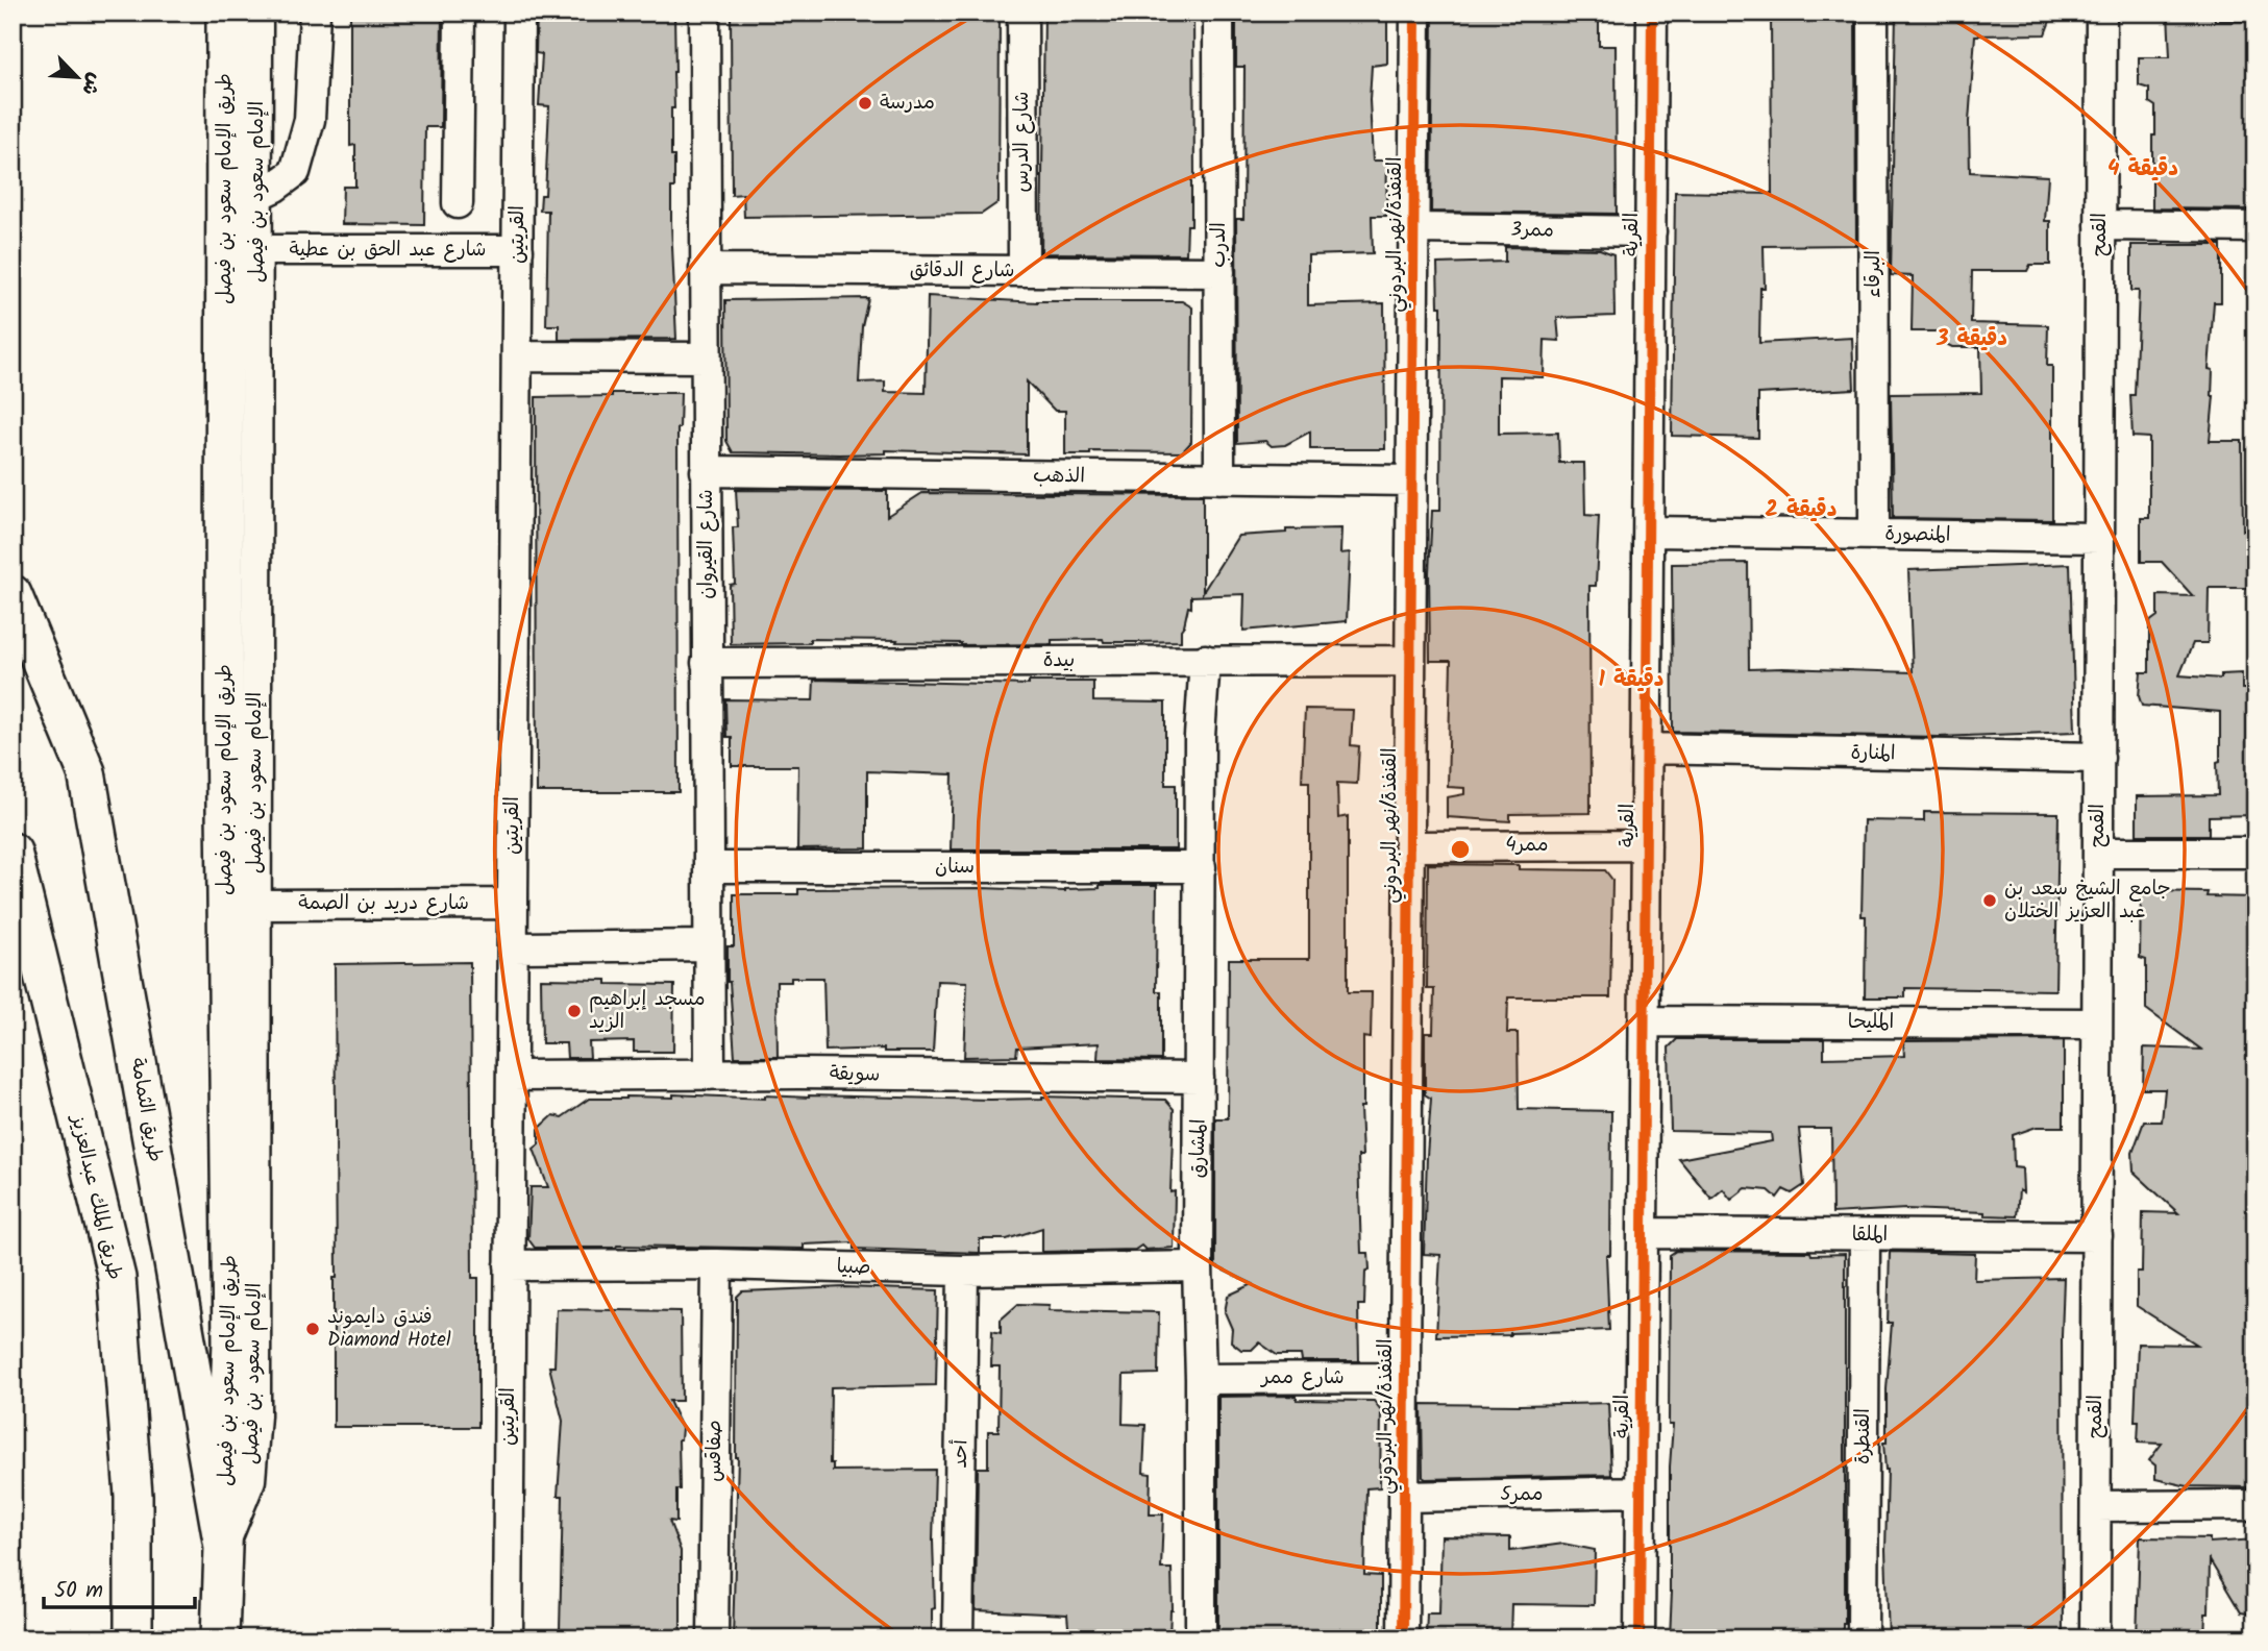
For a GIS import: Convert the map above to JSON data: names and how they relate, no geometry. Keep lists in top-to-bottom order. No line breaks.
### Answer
{"streets":{"main road":["طريق الإمام سعود بن فيصل","طريق الثمامة","طريق الملك عبدالعزيز"],"street":["شارع الدرس","الإمام سعود بن فيصل","ممر3","القريتين","القنفذة/نهر البردوني","القرية","القمح","الدرب","شارع عبد الحق بن عطية","شارع الدقائق","البرقاء","الذهب","المنصورة","شارع القيروان","بيدة","المنارة","ممر4","سنان","شارع دريد بن الصمة","المليحا","سويقة","المشارق","الملقا","صبيا","شارع ممر","القنطرة","صفاقس","أحد","ممر5"]},"crossings":[["شارع الدرس","شارع الدقائق"],["طريق الإمام سعود بن فيصل","الإمام سعود بن فيصل"],["طريق الإمام سعود بن فيصل","طريق الثمامة"],["الإمام سعود بن فيصل","شارع عبد الحق بن عطية"],["الإمام سعود بن فيصل","شارع دريد بن الصمة"],["الإمام سعود بن فيصل","طريق الثمامة"],["ممر3","القنفذة/نهر البردوني"],["ممر3","القرية"],["القريتين","شارع عبد الحق بن عطية"],["القريتين","شارع دريد بن الصمة"],["القريتين","سويقة"],["القريتين","صبيا"],["القنفذة/نهر البردوني","الذهب"],["القنفذة/نهر البردوني","بيدة"],["القنفذة/نهر البردوني","ممر4"],["القنفذة/نهر البردوني","شارع ممر"],["القنفذة/نهر البردوني","ممر5"],["القرية","المنصورة"],["القرية","المنارة"],["القرية","ممر4"],["القرية","المليحا"],["القرية","الملقا"],["القرية","ممر5"],["القمح","المنصورة"],["القمح","المنارة"],["القمح","المليحا"],["القمح","الملقا"],["الدرب","شارع الدقائق"],["الدرب","الذهب"],["شارع الدقائق","شارع القيروان"],["البرقاء","المنصورة"],["الذهب","شارع القيروان"],["شارع القيروان","بيدة"],["شارع القيروان","سنان"],["شارع القيروان","سويقة"],["بيدة","المشارق"],["سنان","المشارق"],["سويقة","المشارق"],["المشارق","صبيا"],["المشارق","شارع ممر"],["الملقا","القنطرة"],["صبيا","صفاقس"],["صبيا","أحد"]],"places":["مدرسة","جامع الشيخ سعد بن عبد العزيز الختلان","مسجد إبراهيم الزيد","فندق دايموند Diamond Hotel"],"scale_bar":"50 m","north":"bottom right","rings":["4 دقيقة","3 دقيقة","2 دقيقة","1 دقيقة"]}
